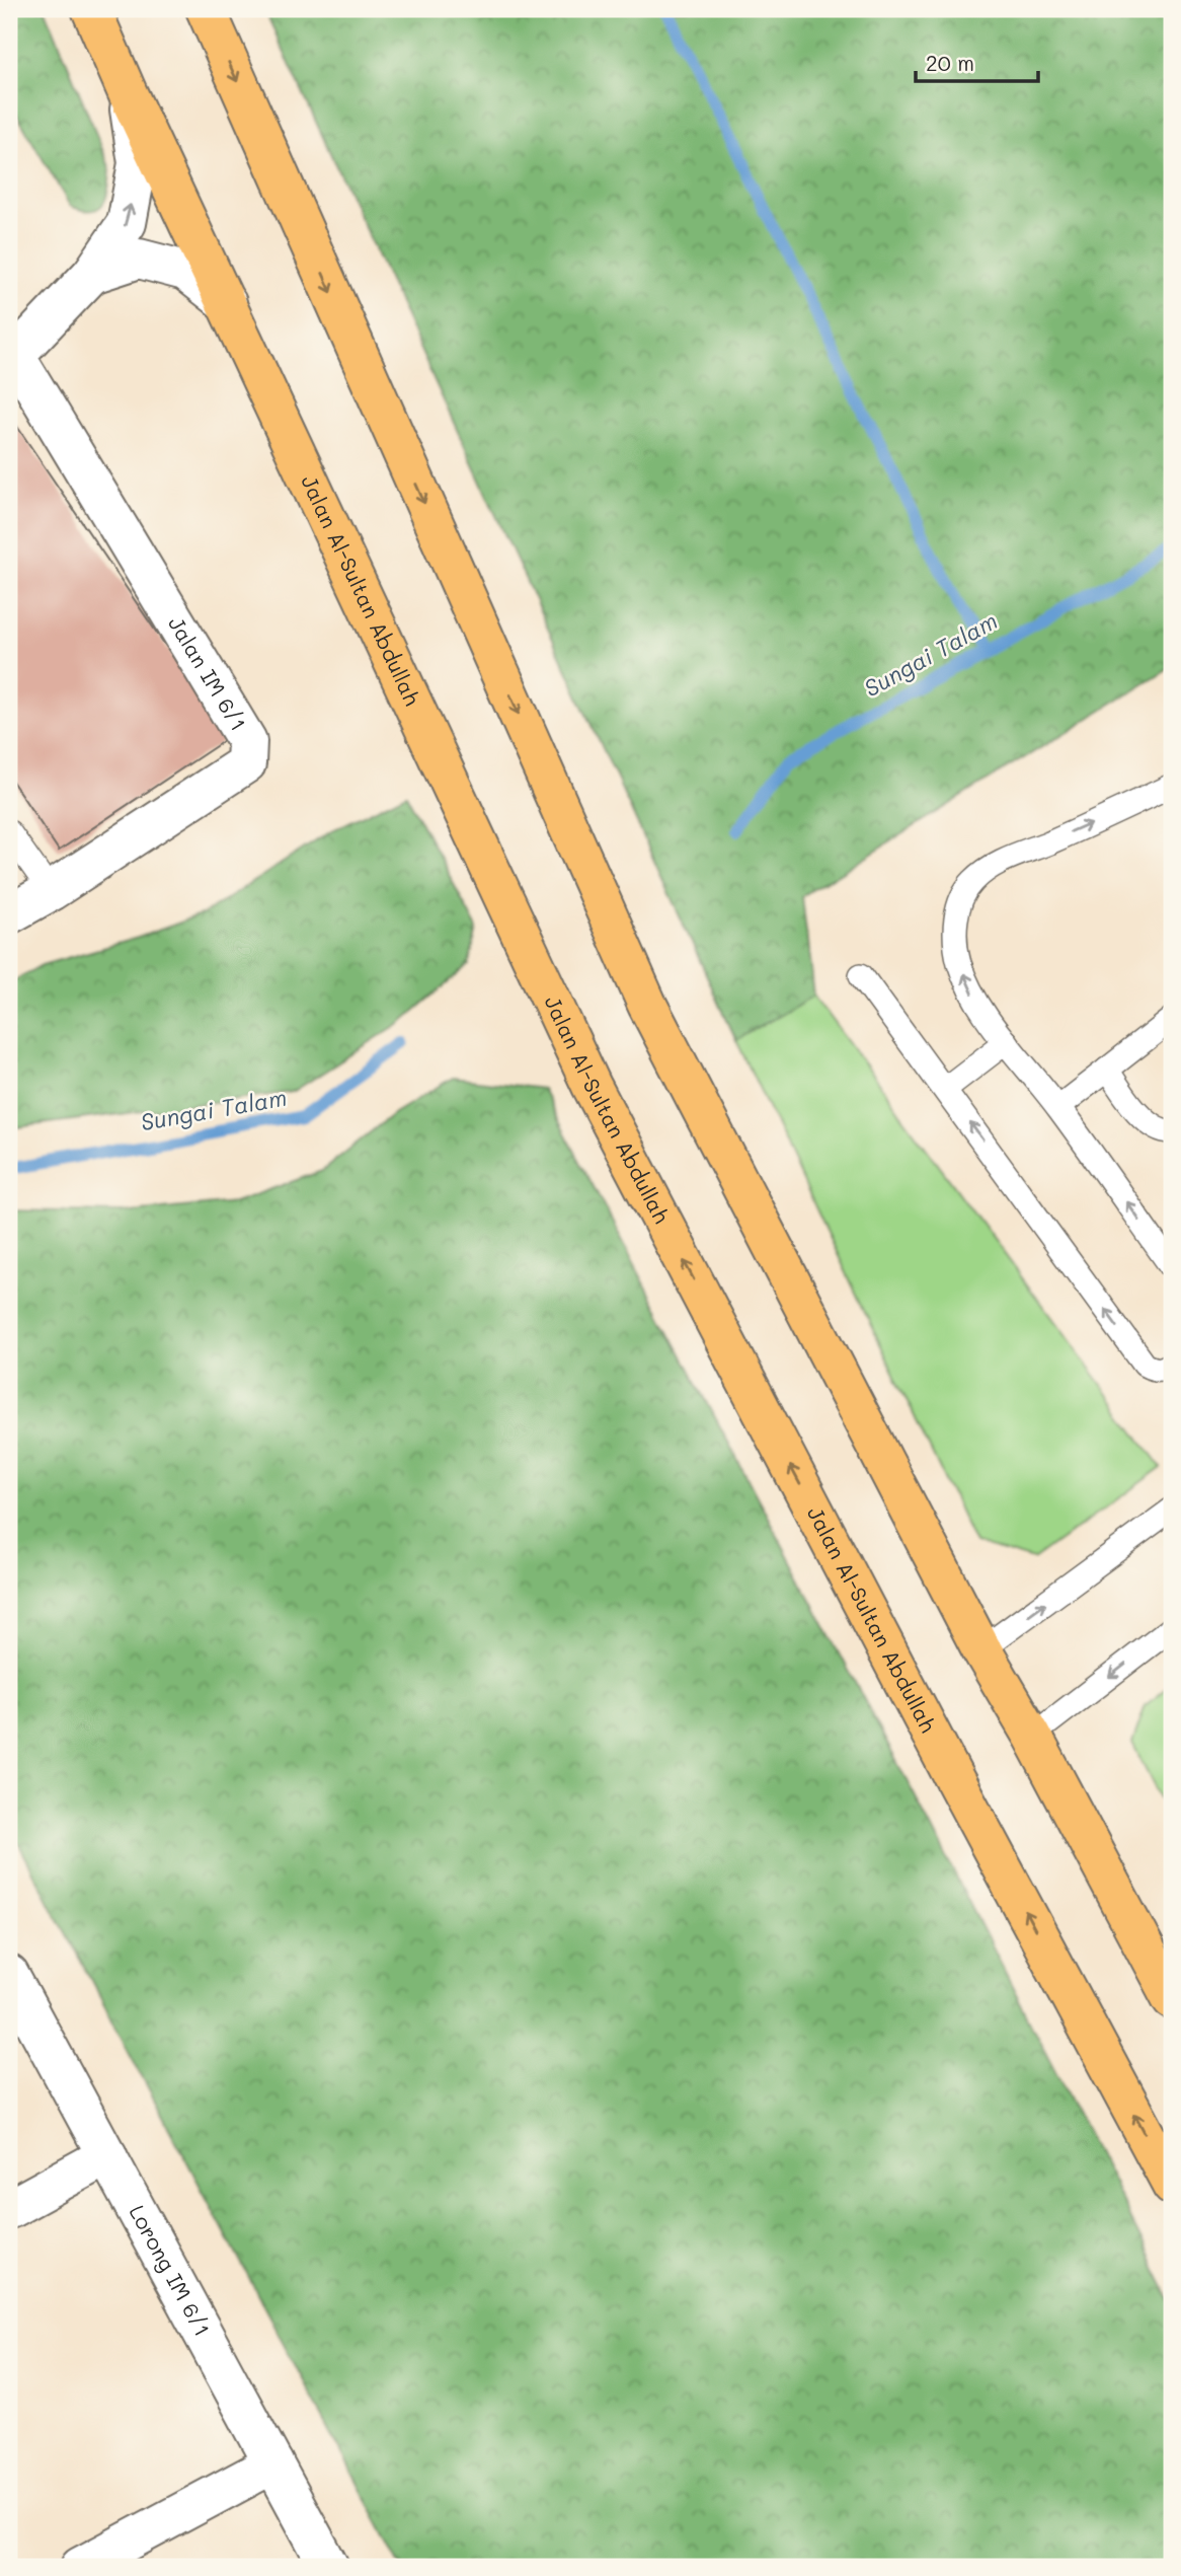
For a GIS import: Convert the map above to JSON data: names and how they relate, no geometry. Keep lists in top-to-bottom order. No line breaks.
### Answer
{"streets":{"main road":["Jalan Al-Sultan Abdullah"],"street":["Jalan IM 6/1","Lorong IM 6/1"]},"water":["Sungai Talam"],"scale_bar":"20 m"}
